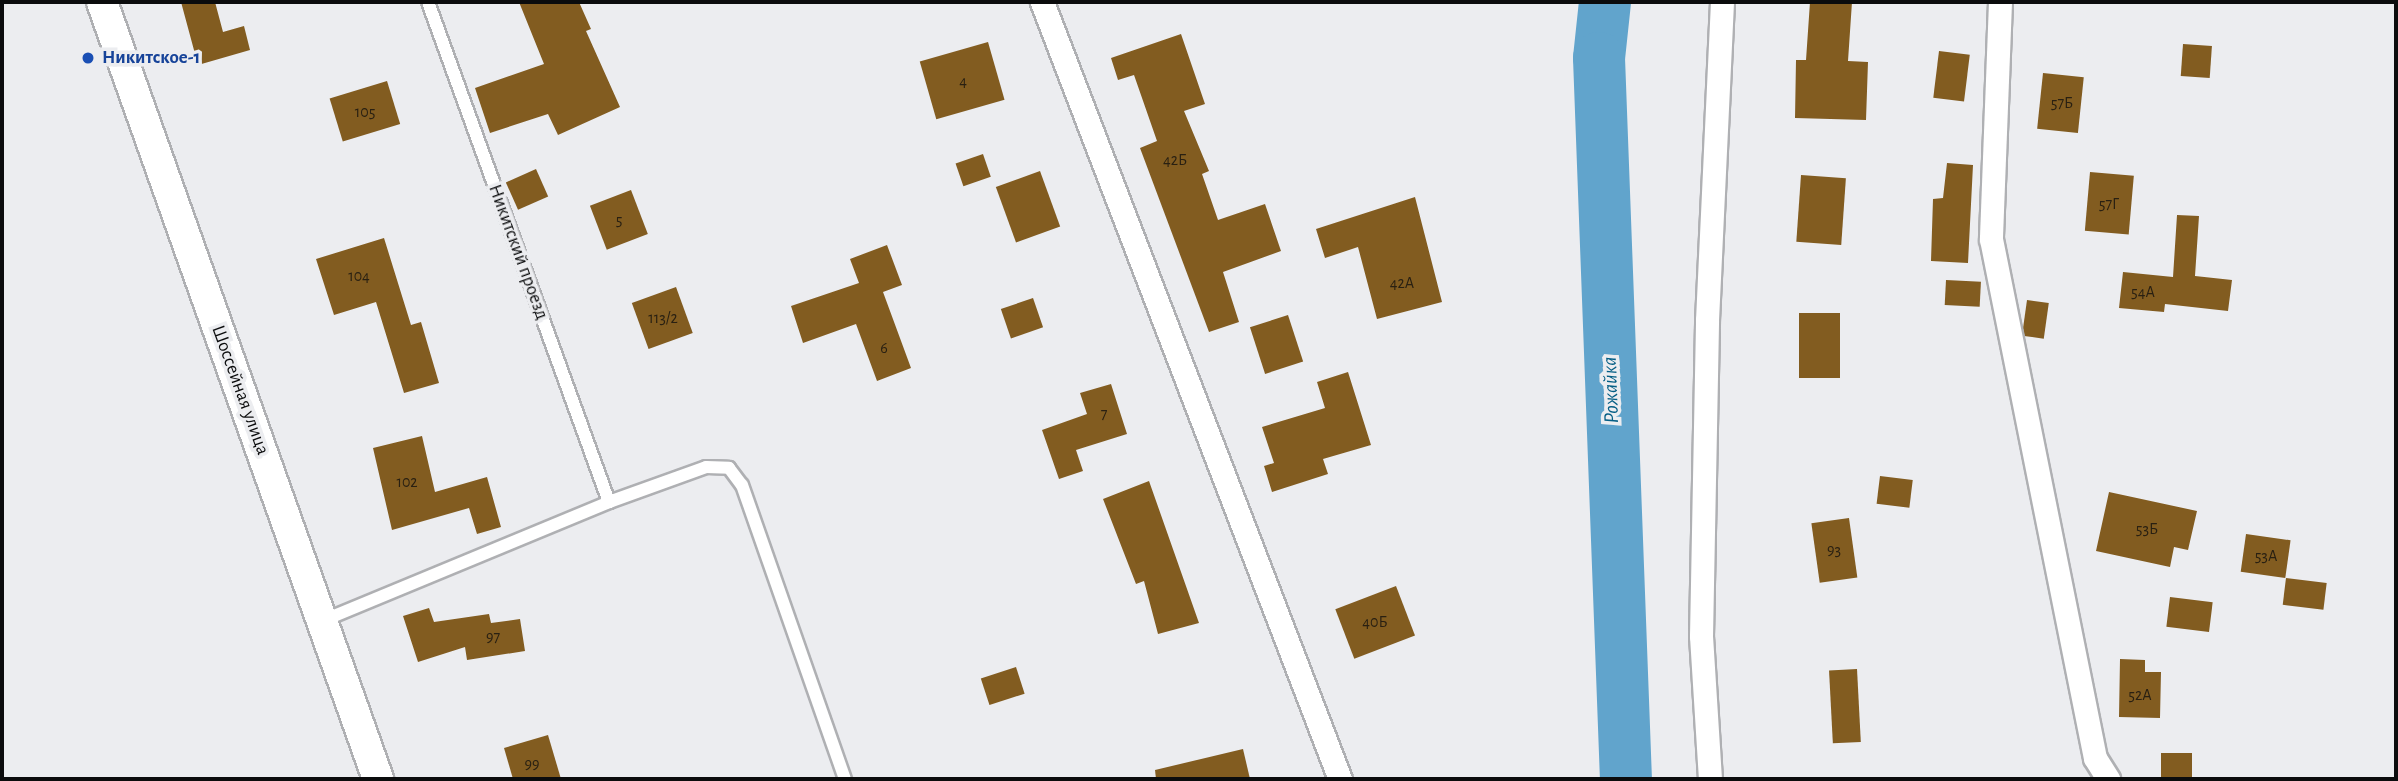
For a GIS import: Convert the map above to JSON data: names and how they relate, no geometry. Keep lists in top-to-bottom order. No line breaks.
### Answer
{"streets":{"street":["Шоссейная улица"],"lane":["Никитский проезд"]},"water":["Рожайка"],"places":["Никитское-1"],"house_numbers":["4","57Б","105","42Б","57Г","5","104","42А","54А","113/2","6","7","102","53Б","93","53А","40Б","97","52А","99"]}
